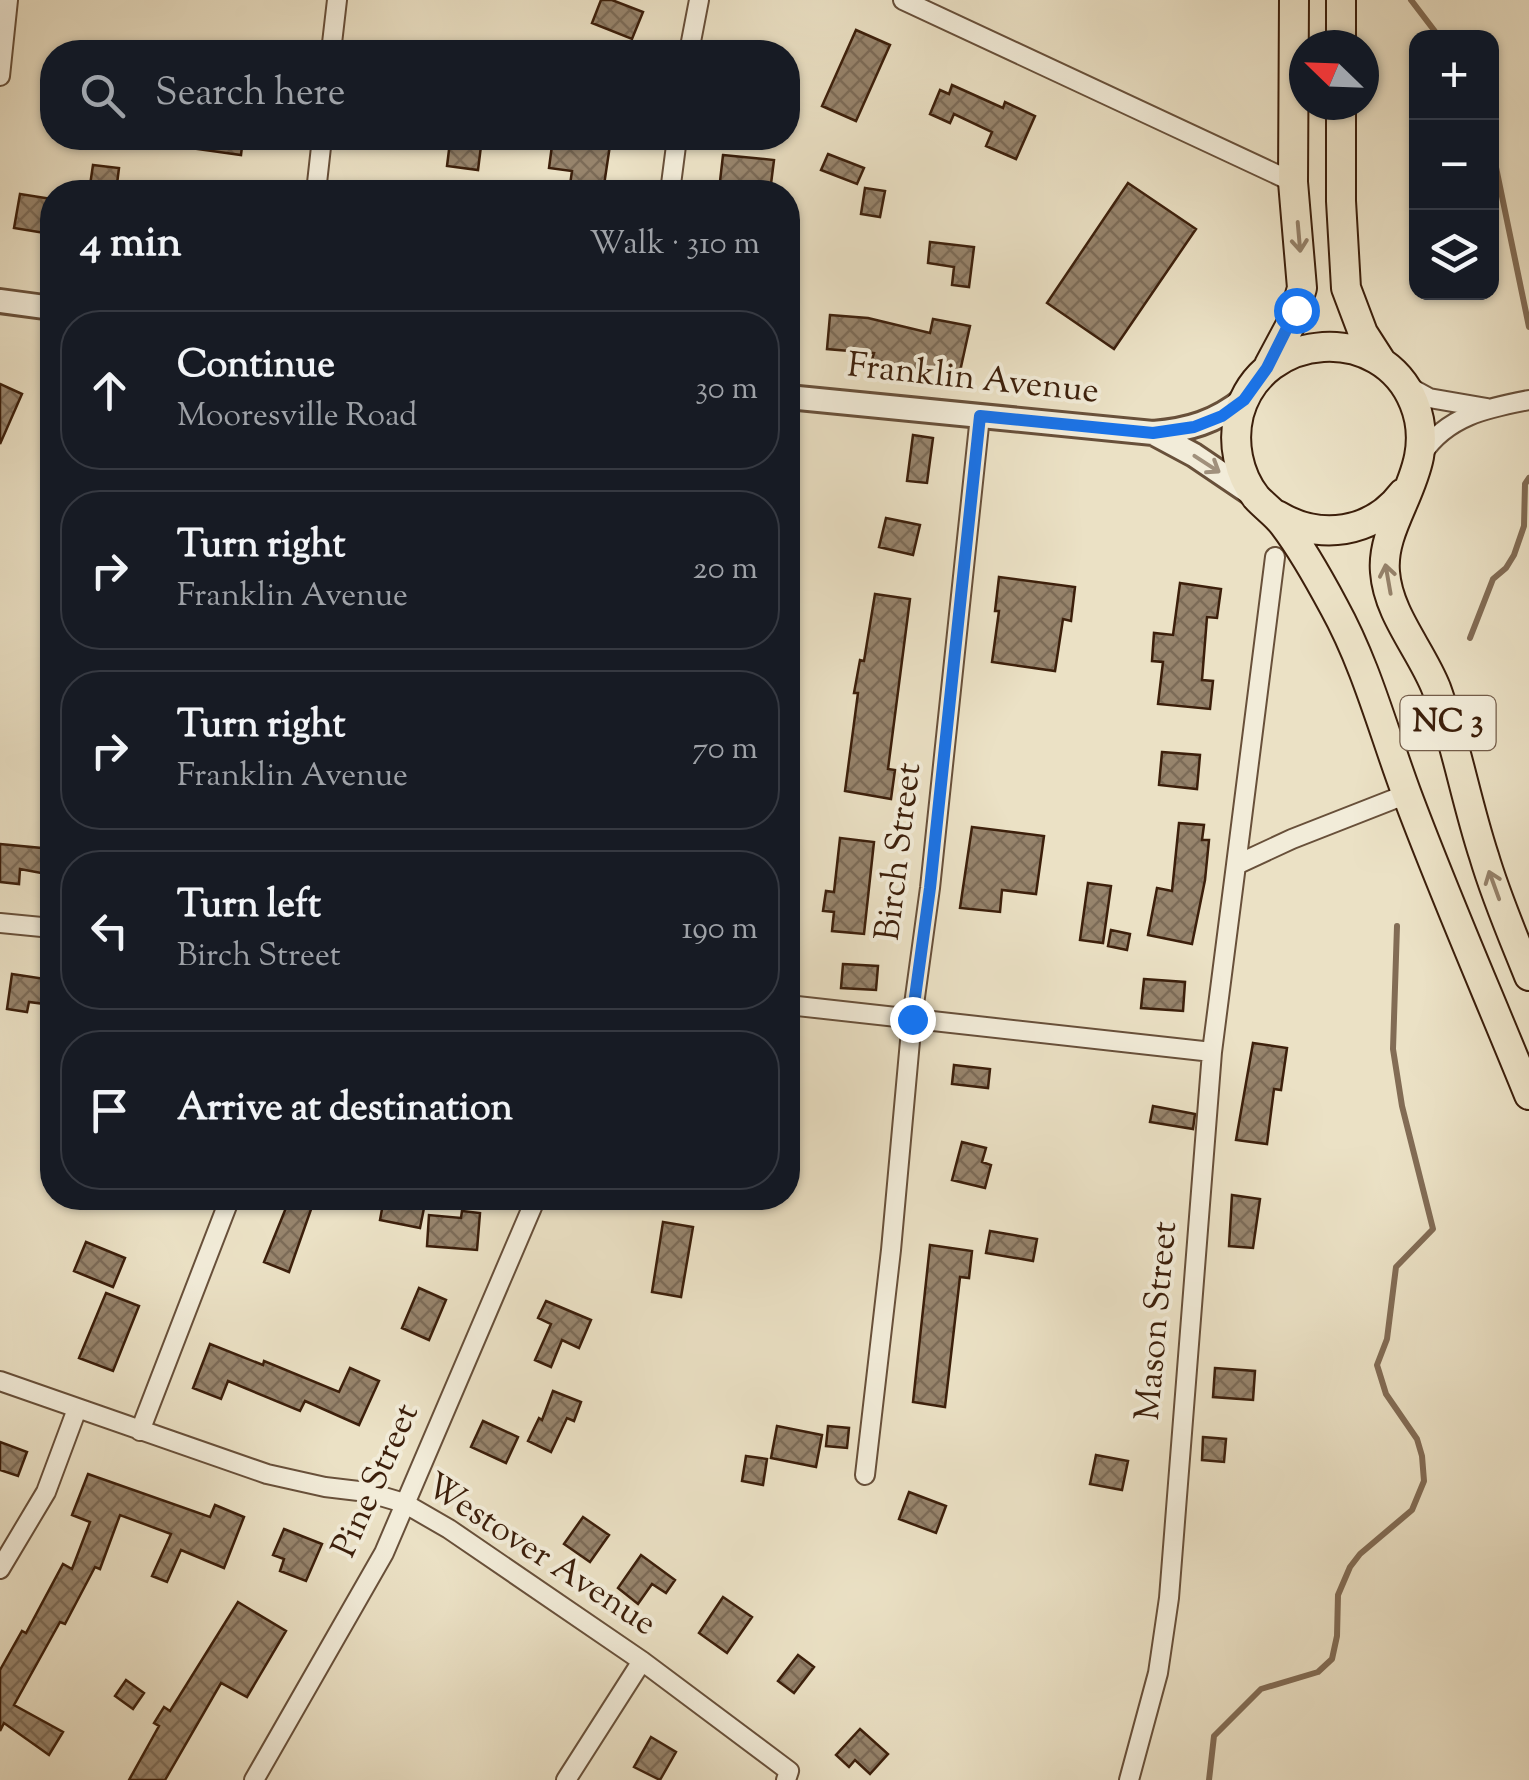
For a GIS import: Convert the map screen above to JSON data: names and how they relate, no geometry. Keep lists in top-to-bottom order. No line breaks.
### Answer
{"streets":{"main road":["NC 3"],"street":["Franklin Avenue","Birch Street","Mason Street","Pine Street","Westover Avenue"]},"crossings":[["Franklin Avenue","NC 3"],["Franklin Avenue","Birch Street"],["Pine Street","Westover Avenue"]],"north":"top left","page":{"map_buttons":["+","−"],"search":"Search here","heading":["4 min","Walk · 310 m"],"list":[["Continue","Mooresville Road","30 m"],["Turn right","Franklin Avenue","20 m"],["Turn right","Franklin Avenue","70 m"],["Turn left","Birch Street","190 m"],"Arrive at destination"]}}
